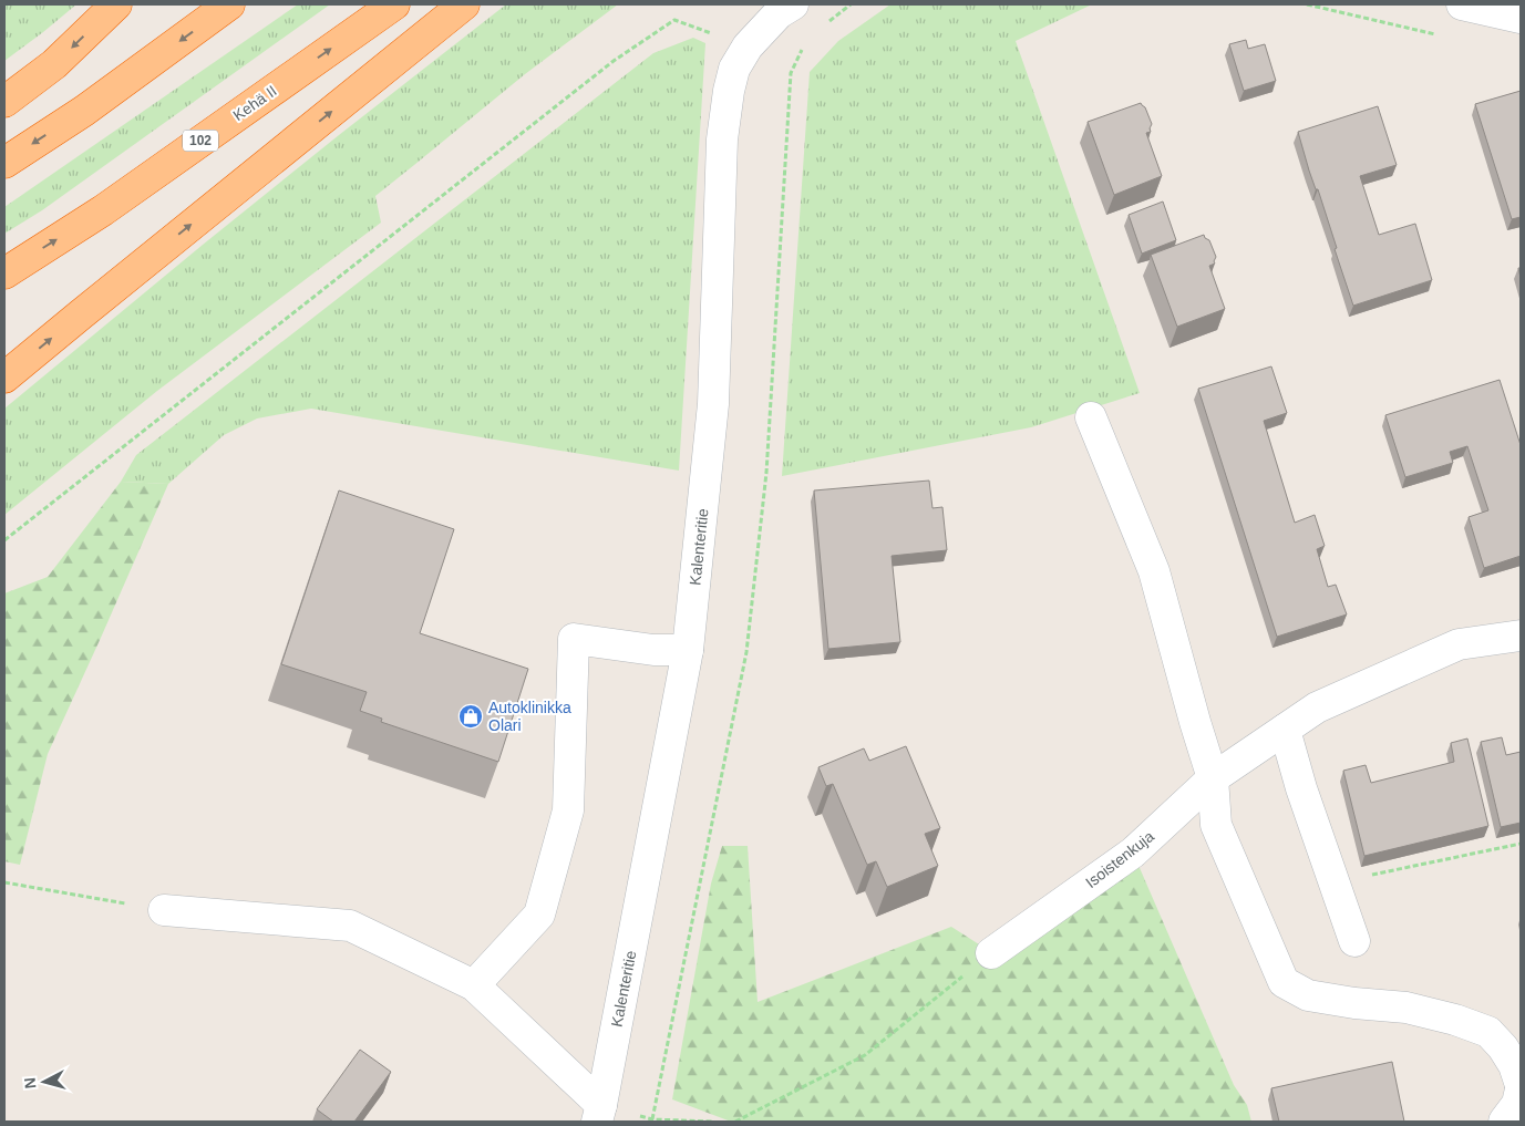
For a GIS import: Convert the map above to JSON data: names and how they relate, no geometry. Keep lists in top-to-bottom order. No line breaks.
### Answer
{"streets":{"highway":["Kehä II","102"],"street":["Kalenteritie","Isoistenkuja"]},"places":{"shop":["Autoklinikka Olari"]},"north":"left"}
